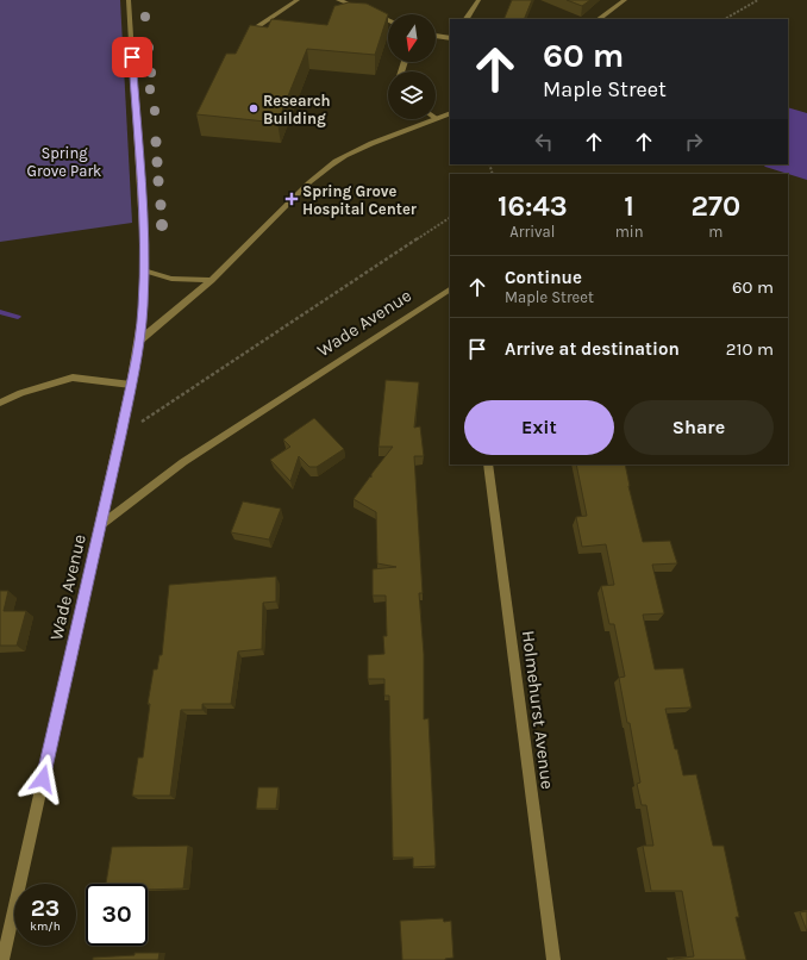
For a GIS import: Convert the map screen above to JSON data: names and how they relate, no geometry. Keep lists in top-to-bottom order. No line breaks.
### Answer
{"streets":{"street":["Wade Avenue","Holmehurst Avenue"]},"parks":["Spring Grove Park"],"places":{"other":["Research Building"],"health":["Spring Grove Hospital Center"]},"north":"bottom","page":{"turn":["60 m","Maple Street"],"eta":["16:43","Arrival","1","min","270","m"],"list":[{"name":"Continue","note":"Maple Street","value":"60 m"},{"name":"Arrive at destination","value":"210 m"}],"buttons":["Exit","Share"],"speed":"23 km/h","limit":"30"}}
